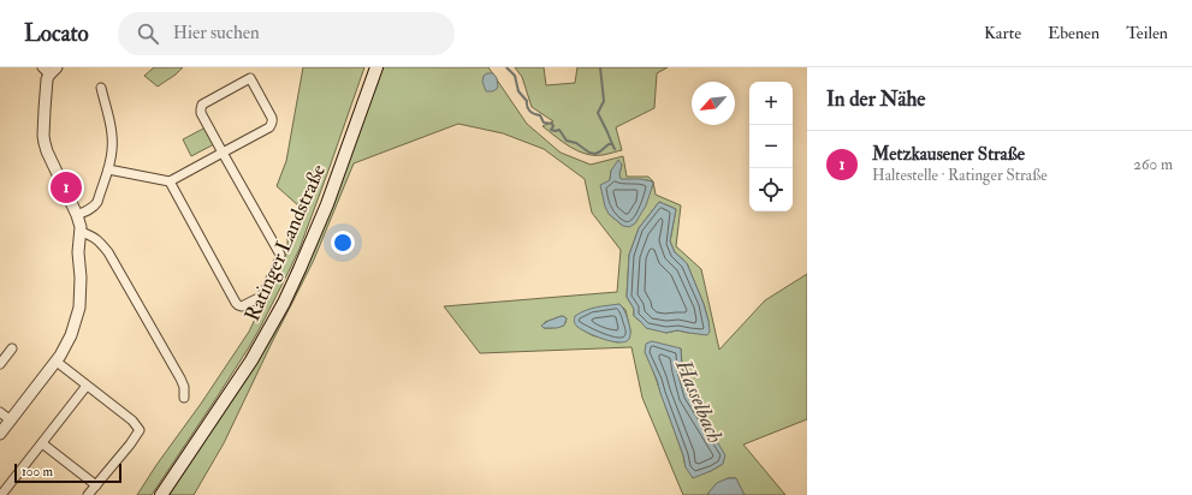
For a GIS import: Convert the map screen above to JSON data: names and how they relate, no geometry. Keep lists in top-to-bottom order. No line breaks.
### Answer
{"streets":{"main road":["Ratinger Landstraße"]},"water":["Hasselbach"],"scale_bar":"100 m","north":"bottom left","page":{"header":"Locato","search":"Hier suchen","nav":["Karte","Ebenen","Teilen"],"heading":"In der Nähe","map_buttons":["+","−"],"list":[{"mark":"1","name":"Metzkausener Straße","note":"Haltestelle · Ratinger Straße","value":"260 m"}],"pins":"1","scale":"100 m"}}
